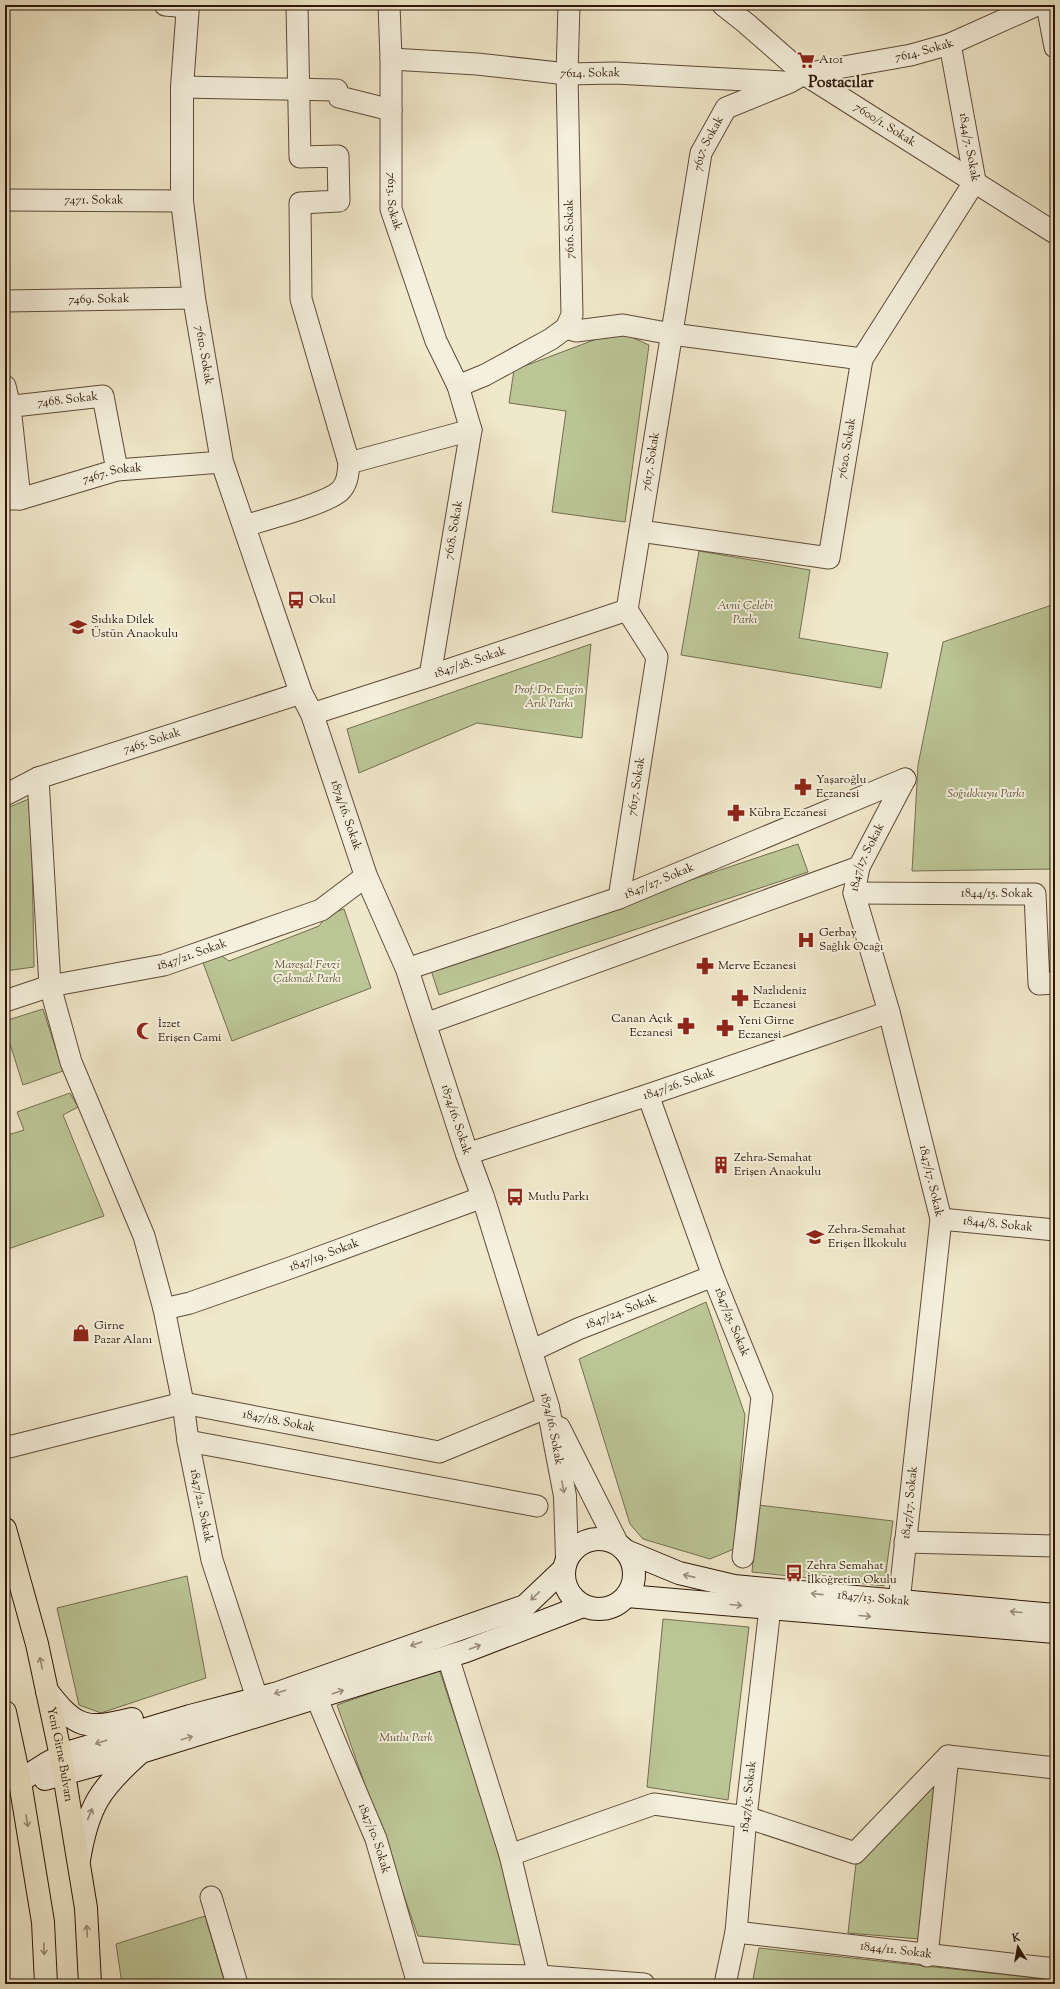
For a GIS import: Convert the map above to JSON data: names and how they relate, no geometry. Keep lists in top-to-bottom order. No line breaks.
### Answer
{"streets":{"main road":["7610. Sokak","1874/16. Sokak","1847/13. Sokak","Yeni Girne Bulvarı"],"street":["7614. Sokak","7600/1. Sokak","7617. Sokak","1844/7. Sokak","7471. Sokak","7613. Sokak","7616. Sokak","7469. Sokak","7468. Sokak","7620. Sokak","7467. Sokak","7618. Sokak","1847/28. Sokak","7465. Sokak","1847/17. Sokak","1847/27. Sokak","1844/15. Sokak","1847/21. Sokak","1847/26. Sokak","1844/8. Sokak","1847/19. Sokak","1847/24. Sokak","1847/25. Sokak","1847/18. Sokak","1847/22. Sokak","1847/15. Sokak","1847/10. Sokak","1844/11. Sokak"]},"crossings":[["7614. Sokak","7600/1. Sokak"],["7614. Sokak","7617. Sokak"],["7614. Sokak","1844/7. Sokak"],["7614. Sokak","7613. Sokak"],["7614. Sokak","7616. Sokak"],["7600/1. Sokak","7617. Sokak"],["7600/1. Sokak","1844/7. Sokak"],["7600/1. Sokak","7620. Sokak"],["7617. Sokak","7620. Sokak"],["7617. Sokak","1847/28. Sokak"],["7617. Sokak","1847/27. Sokak"],["1844/7. Sokak","7620. Sokak"],["7471. Sokak","7610. Sokak"],["7613. Sokak","7618. Sokak"],["7469. Sokak","7610. Sokak"],["7610. Sokak","7467. Sokak"],["7610. Sokak","7465. Sokak"],["7610. Sokak","1874/16. Sokak"],["7468. Sokak","7467. Sokak"],["7618. Sokak","1847/28. Sokak"],["1847/28. Sokak","1874/16. Sokak"],["7465. Sokak","1874/16. Sokak"],["7465. Sokak","1847/22. Sokak"],["1874/16. Sokak","1847/27. Sokak"],["1874/16. Sokak","1847/21. Sokak"],["1874/16. Sokak","1847/26. Sokak"],["1874/16. Sokak","1847/19. Sokak"],["1874/16. Sokak","1847/24. Sokak"],["1874/16. Sokak","1847/18. Sokak"],["1874/16. Sokak","1847/13. Sokak"],["1847/17. Sokak","1847/27. Sokak"],["1847/17. Sokak","1844/15. Sokak"],["1847/17. Sokak","1847/26. Sokak"],["1847/17. Sokak","1844/8. Sokak"],["1847/17. Sokak","1847/13. Sokak"],["1847/21. Sokak","1847/22. Sokak"],["1847/26. Sokak","1847/25. Sokak"],["1847/19. Sokak","1847/22. Sokak"],["1847/24. Sokak","1847/25. Sokak"],["1847/18. Sokak","1847/22. Sokak"],["1847/13. Sokak","1847/15. Sokak"],["1847/15. Sokak","1844/11. Sokak"]],"districts":["Postacılar"],"parks":["Avni Çelebi Parkı","Prof. Dr. Engin Arık Parkı","Soğukkuyu Parkı","Mareşal Fevzi Çakmak Parkı","Mutlu Park"],"places":{"supermarket":["A101"],"bus stop":["Okul","Mutlu Parkı","Zehra Semahat İlköğretim Okulu"],"school or university":["Sıdıka Dilek Üstün Anaokulu","Zehra-Semahat Erişen İlkokulu"],"pharmacy":["Yaşaroğlu Eczanesi","Kübra Eczanesi","Merve Eczanesi","Nazlıdeniz Eczanesi","Canan Açık Eczanesi","Yeni Girne Eczanesi"],"hospital":["Gerbay Sağlık Ocağı"],"mosque":["İzzet Erişen Cami"],"building":["Zehra-Semahat Erişen Anaokulu"],"shop":["Girne Pazar Alanı"]},"north":"top"}
